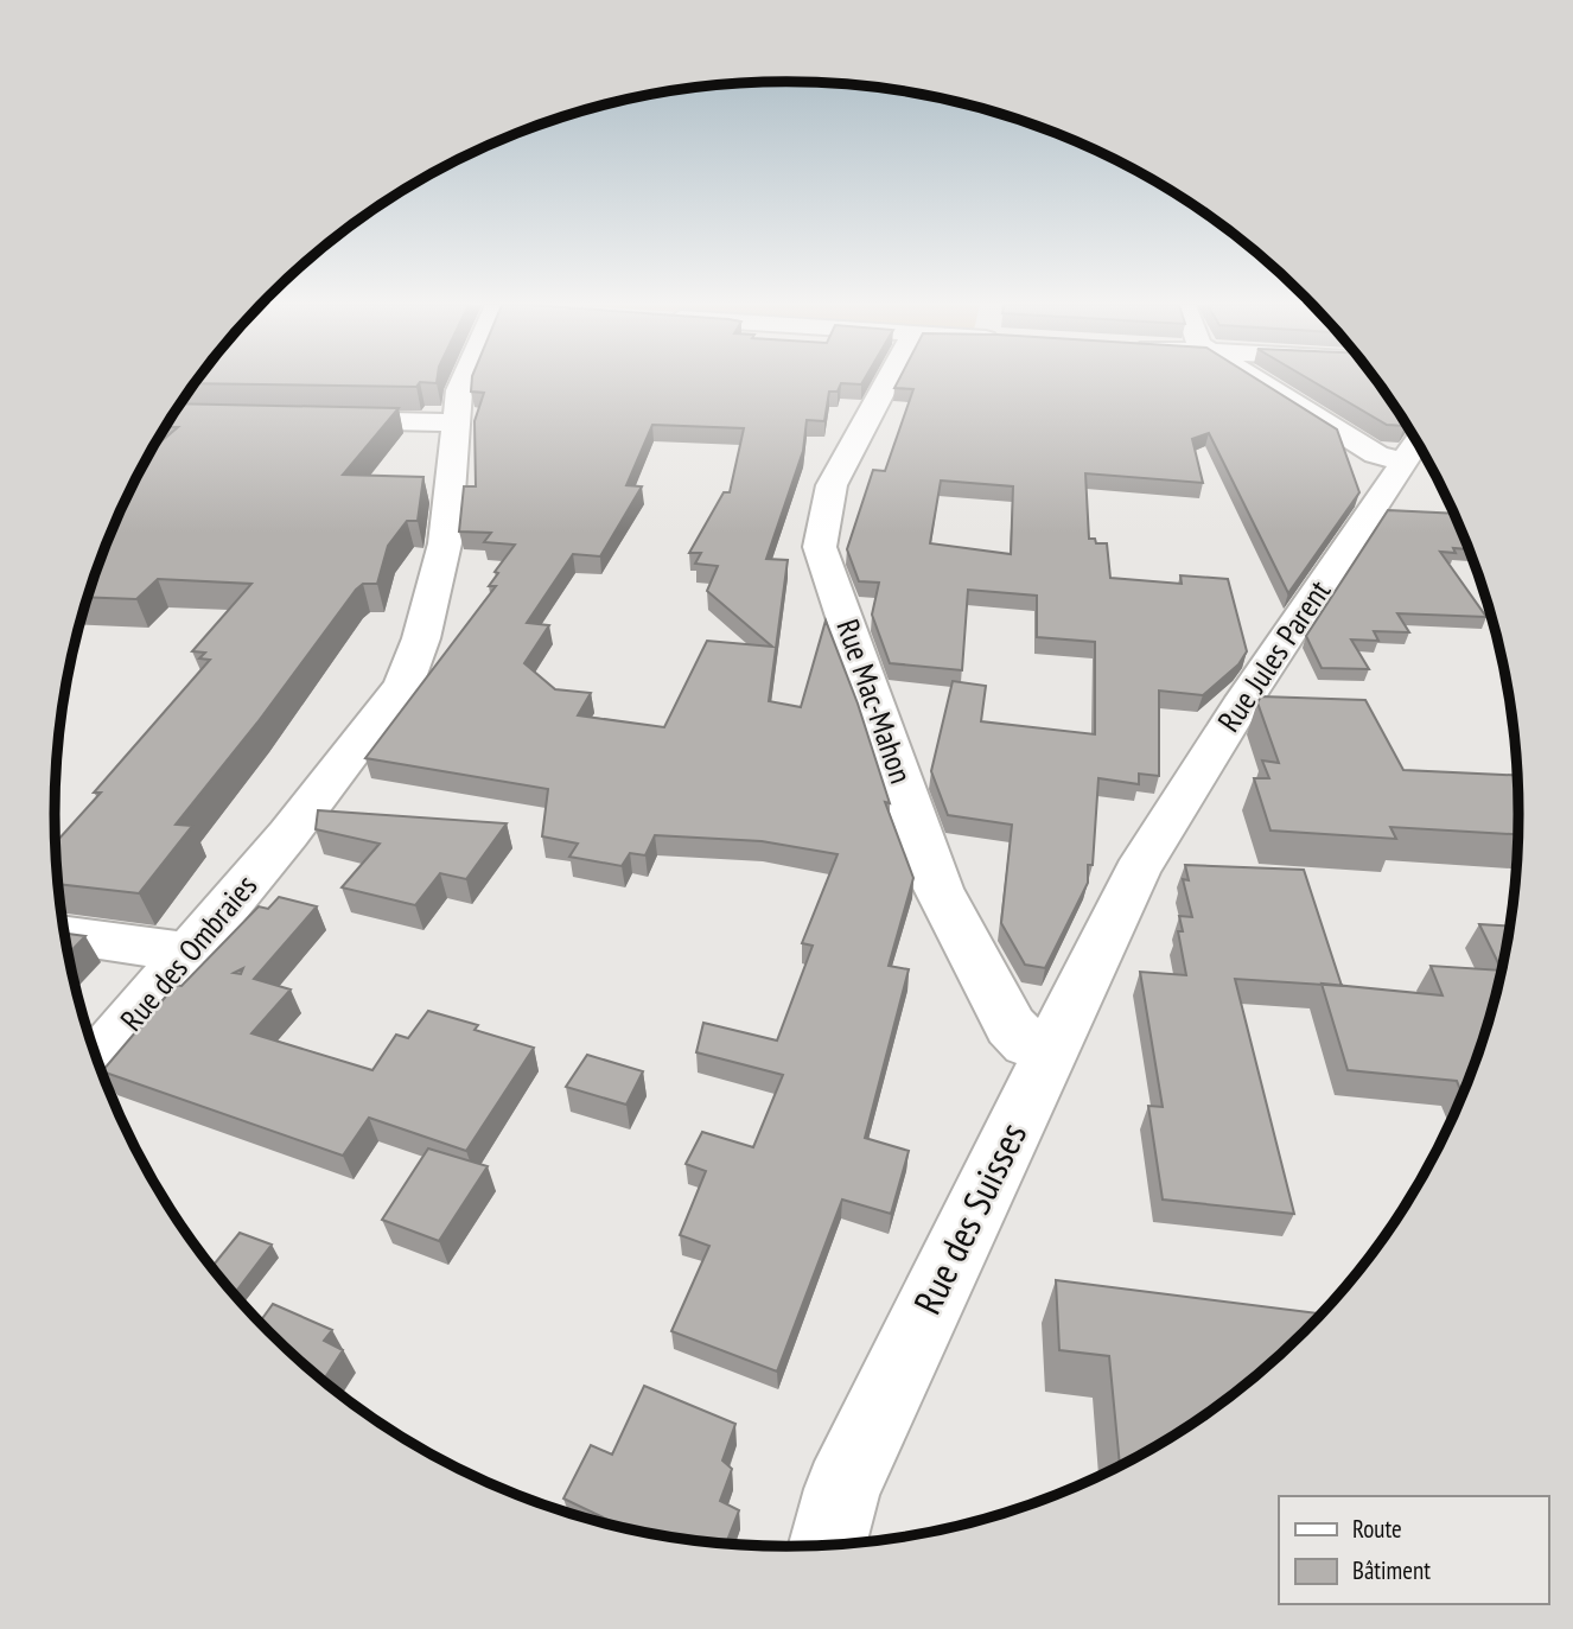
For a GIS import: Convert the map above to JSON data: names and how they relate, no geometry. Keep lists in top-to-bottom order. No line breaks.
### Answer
{"streets":{"street":["Rue Jules Parent","Rue Mac-Mahon","Rue des Ombraies","Rue des Suisses"]},"crossings":[["Rue Jules Parent","Rue des Suisses"],["Rue Mac-Mahon","Rue des Suisses"]],"legend":["Route","Bâtiment"]}
